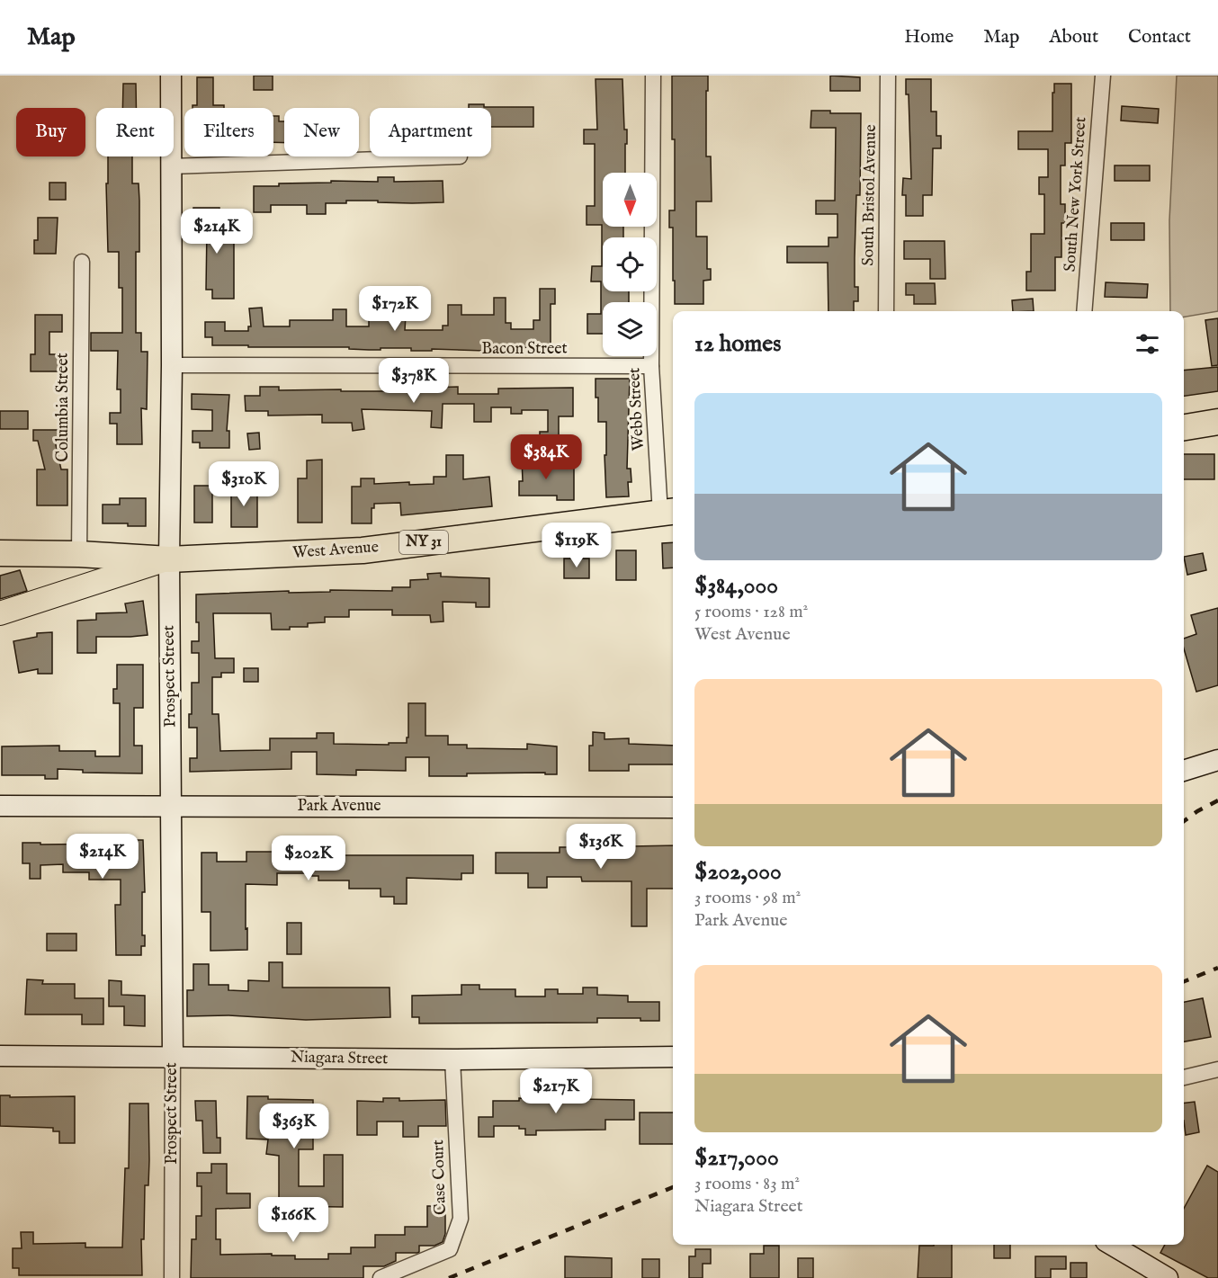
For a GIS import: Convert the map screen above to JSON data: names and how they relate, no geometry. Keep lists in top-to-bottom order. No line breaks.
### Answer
{"streets":{"highway":["NY 31","West Avenue"],"street":["South New York Street","South Bristol Avenue","Bacon Street","Columbia Street","Webb Street","Prospect Street","Park Avenue","Niagara Street","Case Court"]},"crossings":[["Bacon Street","Webb Street"],["Bacon Street","Prospect Street"],["Columbia Street","NY 31"],["Webb Street","West Avenue"],["NY 31","West Avenue"],["NY 31","Prospect Street"],["West Avenue","Prospect Street"],["Prospect Street","Park Avenue"],["Prospect Street","Niagara Street"],["Niagara Street","Case Court"]],"north":"bottom","page":{"header":"Map","nav":["Home","Map","About","Contact"],"chip":["Buy","Rent","Filters","New","Apartment"],"price":["$214K","$172K","$378K","$384K","$310K","$119K","$136K","$214K","$202K","$217K","$363K","$166K"],"heading":"12 homes","list":[{"name":"$384,000","note":"5 rooms · 128 m² · West Avenue"},{"name":"$202,000","note":"3 rooms · 98 m² · Park Avenue"},{"name":"$217,000","note":"3 rooms · 83 m² · Niagara Street"}]}}
